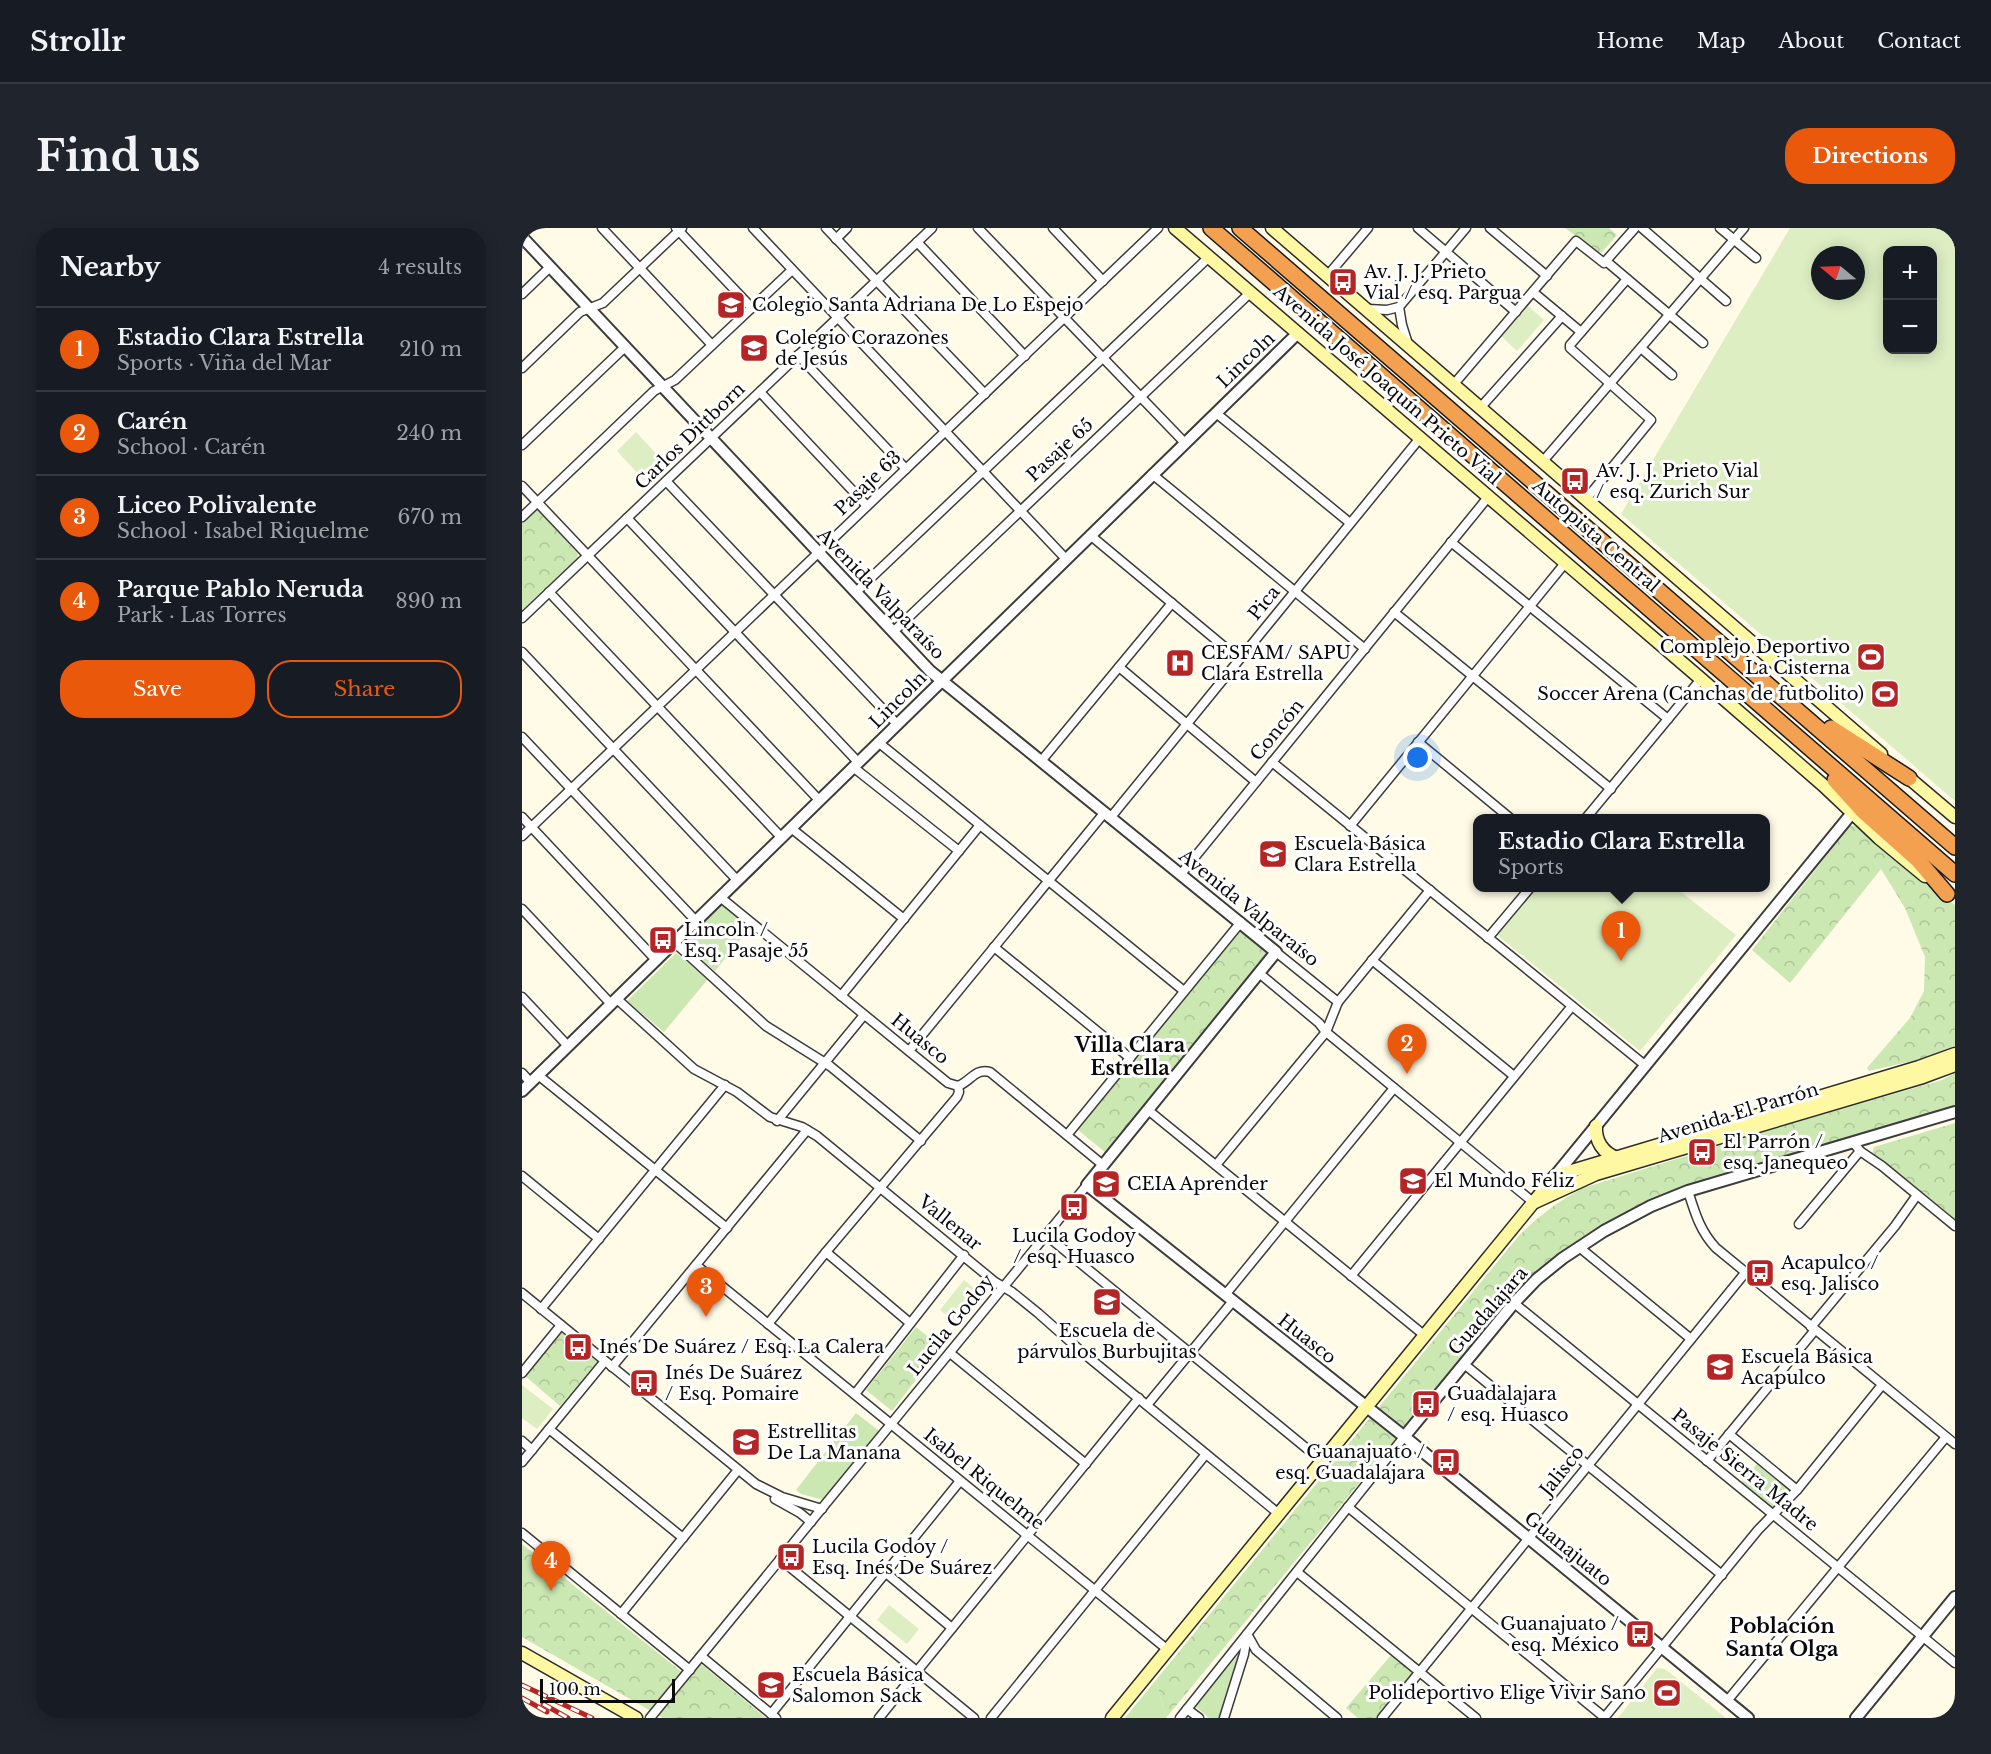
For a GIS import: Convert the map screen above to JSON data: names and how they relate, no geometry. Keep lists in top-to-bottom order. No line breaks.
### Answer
{"streets":{"highway":["Autopista Central"],"main road":["Avenida José Joaquín Prieto Vial","Avenida El Parrón"],"street":["Lincoln","Carlos Dittborn","Pasaje 65","Pasaje 63","Avenida Valparaíso","Pica","Concón","Huasco","Vallenar","Guadalajara","Lucila Godoy","Pasaje Sierra Madre","Jalisco","Isabel Riquelme","Guanajuato"]},"crossings":[["Lincoln","Avenida José Joaquín Prieto Vial"],["Lincoln","Avenida Valparaíso"],["Lincoln","Huasco"],["Lincoln","Vallenar"],["Avenida José Joaquín Prieto Vial","Pasaje 65"],["Avenida José Joaquín Prieto Vial","Pica"],["Avenida José Joaquín Prieto Vial","Concón"],["Carlos Dittborn","Avenida Valparaíso"],["Pasaje 65","Avenida Valparaíso"],["Pasaje 63","Avenida Valparaíso"],["Avenida Valparaíso","Pica"],["Avenida Valparaíso","Concón"],["Avenida Valparaíso","Lucila Godoy"],["Pica","Huasco"],["Huasco","Lucila Godoy"],["Huasco","Guanajuato"],["Vallenar","Lucila Godoy"],["Guadalajara","Pasaje Sierra Madre"],["Guadalajara","Guanajuato"],["Lucila Godoy","Isabel Riquelme"],["Pasaje Sierra Madre","Jalisco"],["Jalisco","Guanajuato"]],"districts":["Villa Clara Estrella","Población Santa Olga"],"places":{"bus stop":["Av. J. J. Prieto Vial / esq. Pargua","Av. J. J. Prieto Vial / esq. Zurich Sur","Lincoln / Esq. Pasaje 55","El Parrón / esq. Janequeo","Lucila Godoy / esq. Huasco","Acapulco / esq. Jalisco","Inés De Suárez / Esq. La Calera","Inés De Suárez / Esq. Pomaire","Guadalajara / esq. Huasco","Guanajuato / esq. Guadalajara","Lucila Godoy / Esq. Inés De Suárez","Guanajuato / esq. México"],"school or university":["Colegio Santa Adriana De Lo Espejo","Colegio Corazones de Jesús","Escuela Básica Clara Estrella","El Mundo Feliz","CEIA Aprender","Escuela de párvulos Burbujitas","Escuela Básica Acapulco","Estrellitas De La Manana","Escuela Básica Salomon Sack"],"sports":["Complejo Deportivo La Cisterna","Soccer Arena (Canchas de futbolito)","Polideportivo Elige Vivir Sano"],"hospital":["CESFAM/ SAPU Clara Estrella"]},"scale_bar":"100 m","north":"left","page":{"header":"Strollr","nav":["Home","Map","About","Contact"],"buttons":["Directions",["Save","Share"]],"title":"Find us","heading":["Nearby","4 results"],"map_buttons":["+","−"],"list":[{"mark":"1","name":"Estadio Clara Estrella","note":"Sports · Viña del Mar","value":"210 m"},{"mark":"2","name":"Carén","note":"School · Carén","value":"240 m"},{"mark":"3","name":"Liceo Polivalente","note":"School · Isabel Riquelme","value":"670 m"},{"mark":"4","name":"Parque Pablo Neruda","note":"Park · Las Torres","value":"890 m"}],"popup":["Estadio Clara Estrella","Sports"],"pins":["1","2","3","4"],"scale":"100 m"}}
